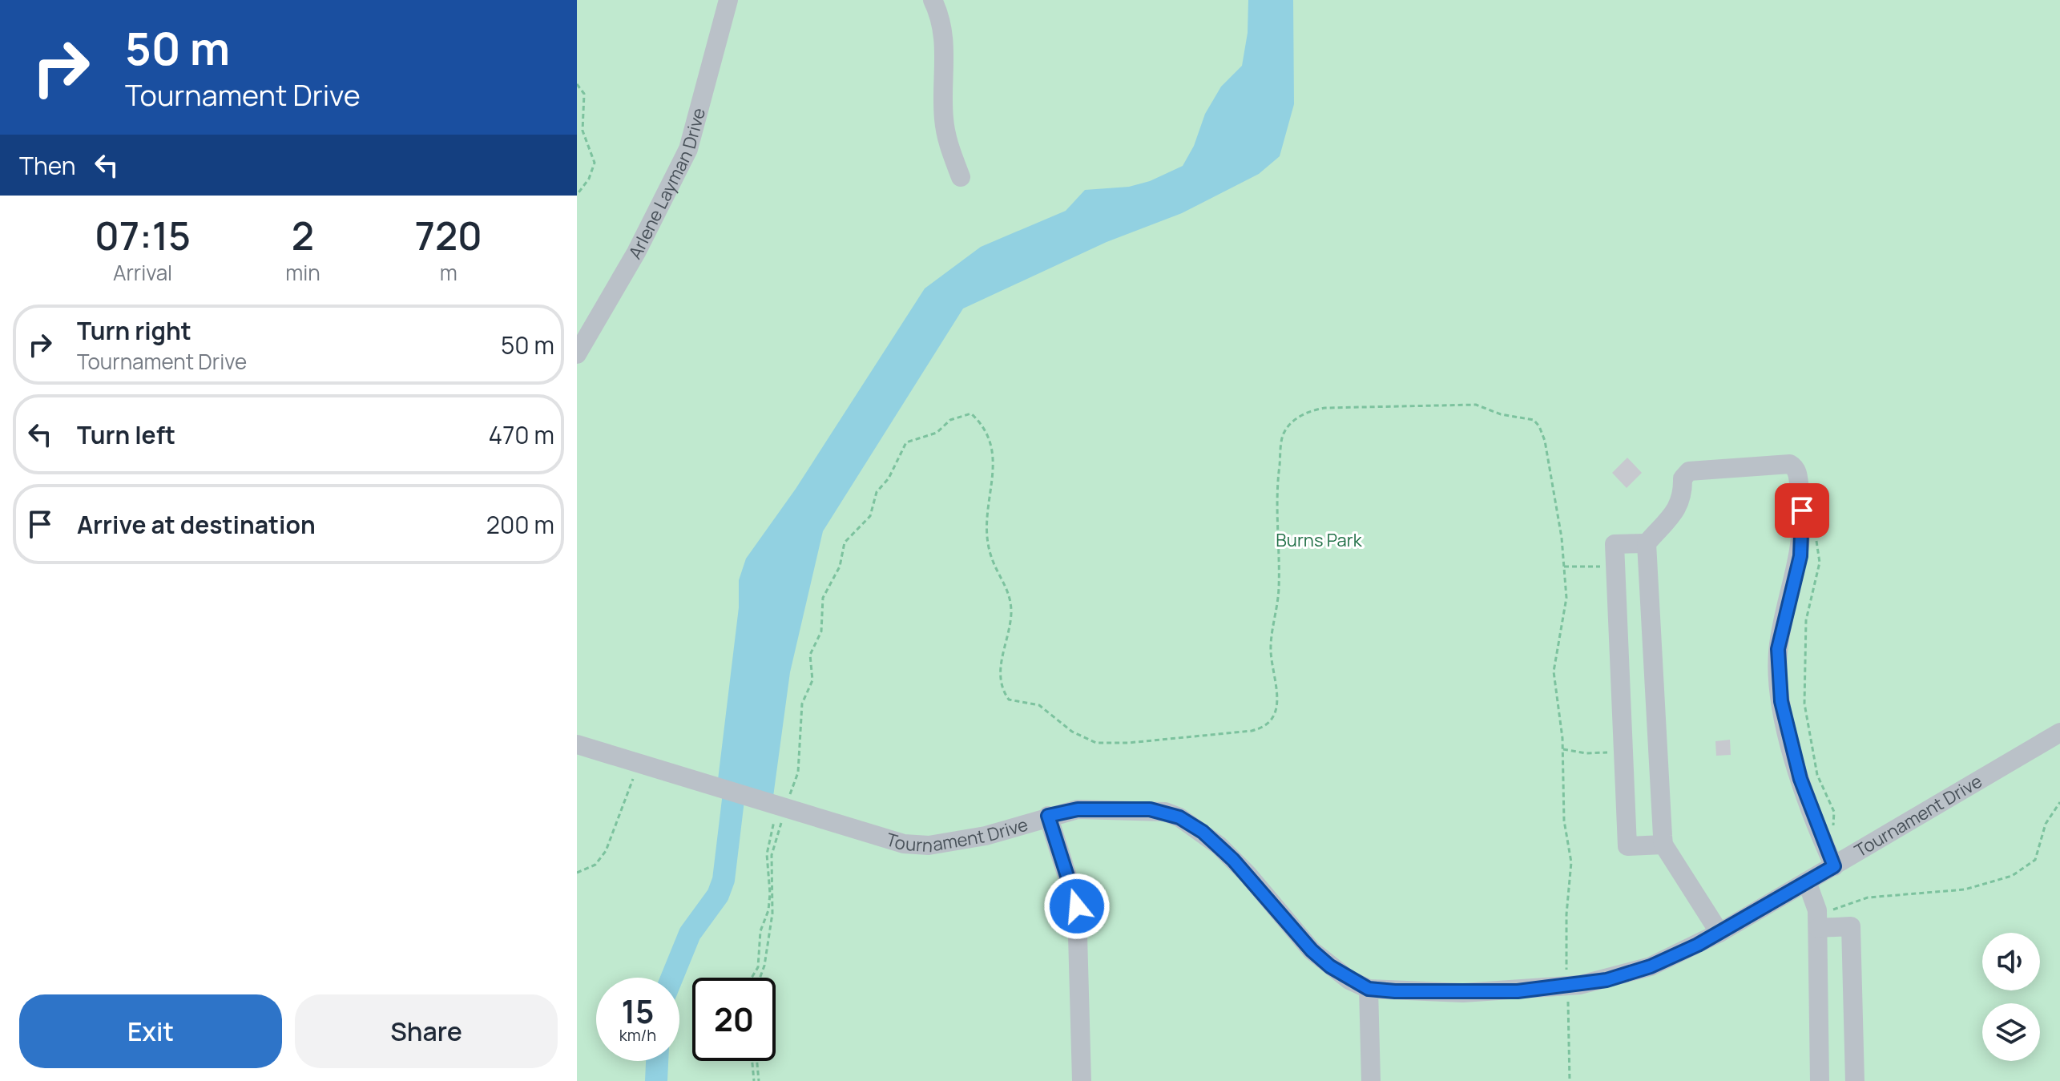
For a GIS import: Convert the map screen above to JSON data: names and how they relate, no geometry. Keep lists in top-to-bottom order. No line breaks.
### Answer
{"streets":{"street":["Arlene Layman Drive","Tournament Drive"]},"parks":["Burns Park"],"page":{"turn":["50 m","Tournament Drive"],"then":"Then","eta":["07:15","Arrival","2","min","720","m"],"list":[{"name":"Turn right","note":"Tournament Drive","value":"50 m"},{"name":"Turn left","value":"470 m"},{"name":"Arrive at destination","value":"200 m"}],"speed":"15 km/h","limit":"20","buttons":["Exit","Share"]}}
